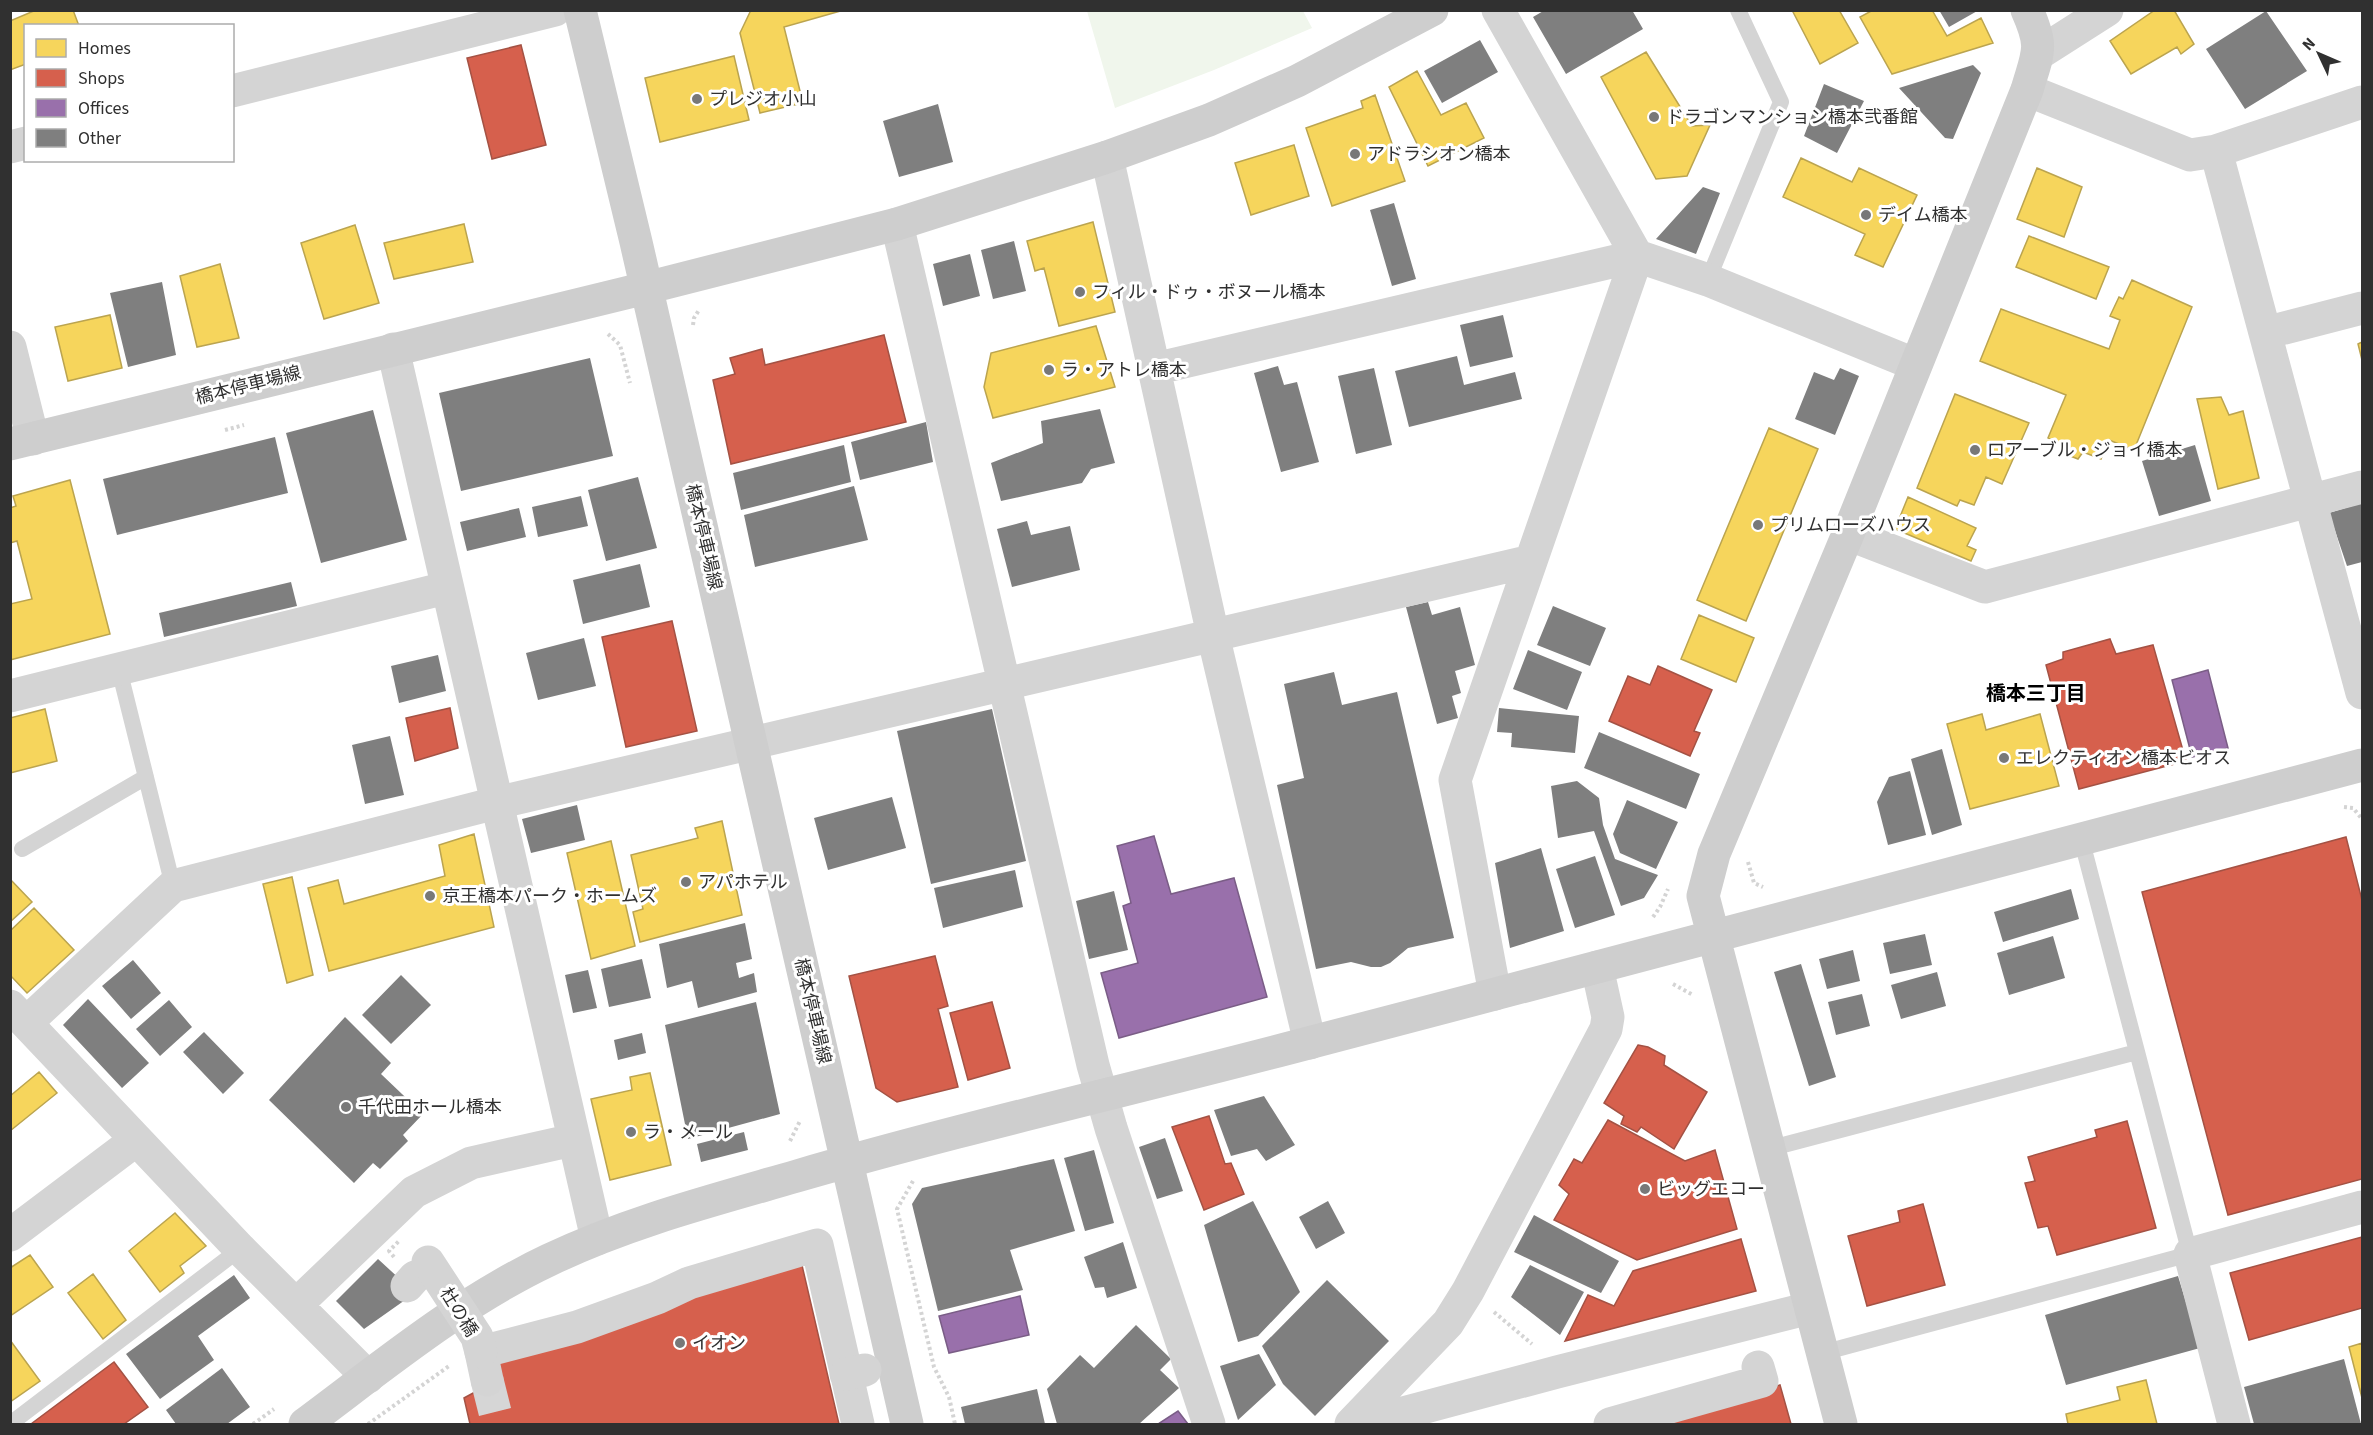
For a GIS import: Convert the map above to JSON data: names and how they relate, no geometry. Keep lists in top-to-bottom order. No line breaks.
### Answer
{"streets":{"street":["橋本停車場線","杜の橋"]},"districts":["橋本三丁目"],"places":["プレジオ小山","ドラゴンマンション橋本弐番館","アドラシオン橋本","デイム橋本","フィル・ドゥ・ボヌール橋本","ラ・アトレ橋本","ロアーブル・ジョイ橋本","プリムローズハウス","エレクティオン橋本ビオス","アパホテル","京王橋本パーク・ホームズ","千代田ホール橋本","ラ・メール","ビッグエコー","イオン"],"legend":["Homes","Shops","Offices","Other"],"north":"top left"}
